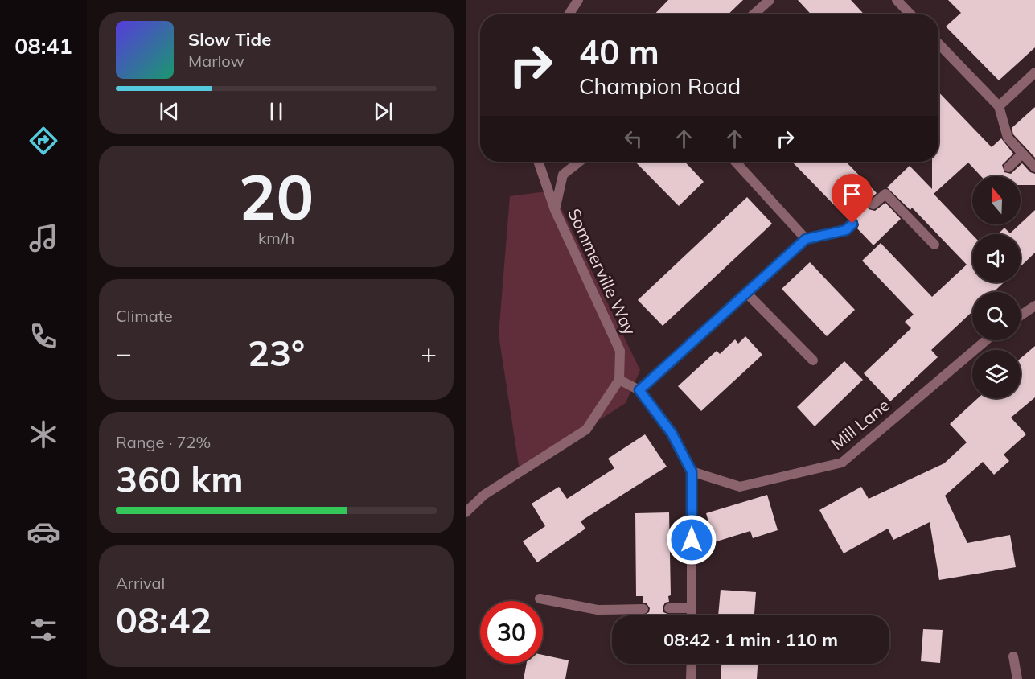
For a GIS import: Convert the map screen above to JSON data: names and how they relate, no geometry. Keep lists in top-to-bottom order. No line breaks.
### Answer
{"streets":{"street":["Sommerville Way","Mill Lane"]},"north":"top","page":{"tabs":"08:41","turn":["40 m","Champion Road"],"song":["Slow Tide","Marlow"],"tile":[["20","km/h"],"Climate",["Range · 72%","360 km"],["Arrival","08:42"]],"heat":["−","23°","+"],"limit":"30","trip":"08:42 · 1 min · 110 m"}}
